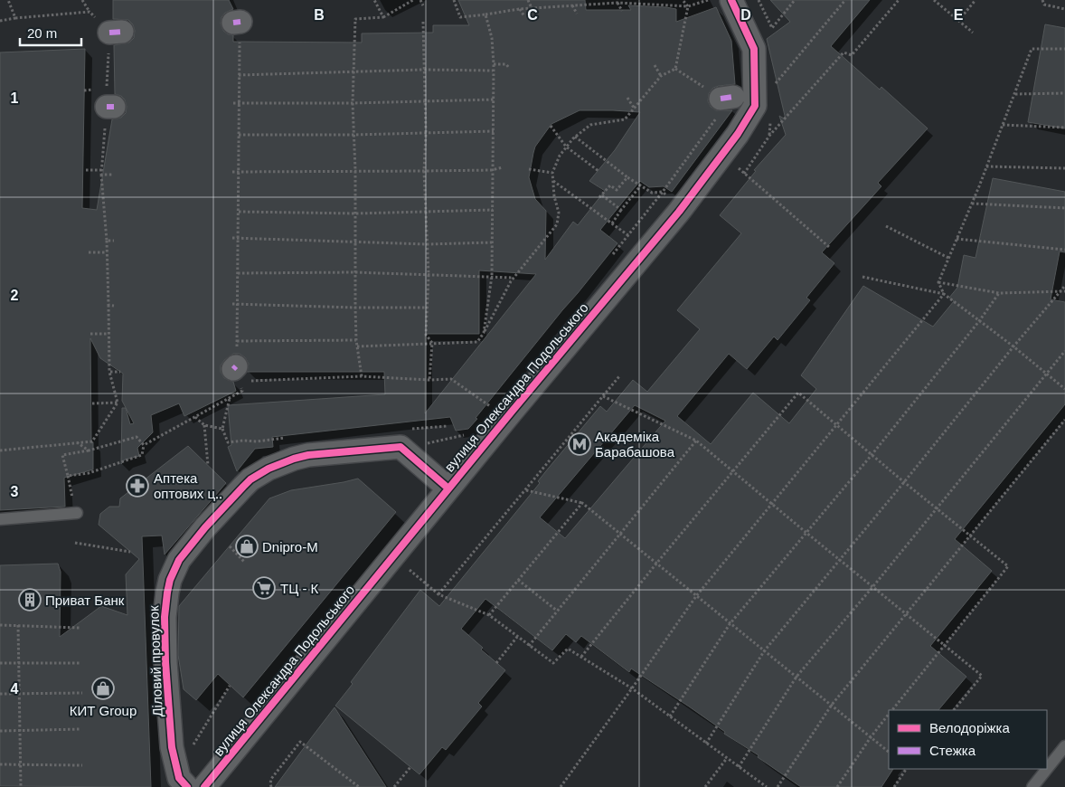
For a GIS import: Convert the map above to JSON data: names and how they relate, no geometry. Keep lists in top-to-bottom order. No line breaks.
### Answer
{"streets":{"street":["вулиця Олександра Подольського","Діловий провулок"]},"places":{"metro station":["Академіка Барабашова"],"pharmacy":["Аптека оптових ц‥"],"shop":["Dnipro-M","КИТ Group"],"supermarket":["ТЦ - К"],"building":["Приват Банк"]},"legend":["Велодоріжка","Стежка"],"scale_bar":"20 m","grid":{"columns":["B","C","D","E"],"rows":["1","2","3","4"]}}
